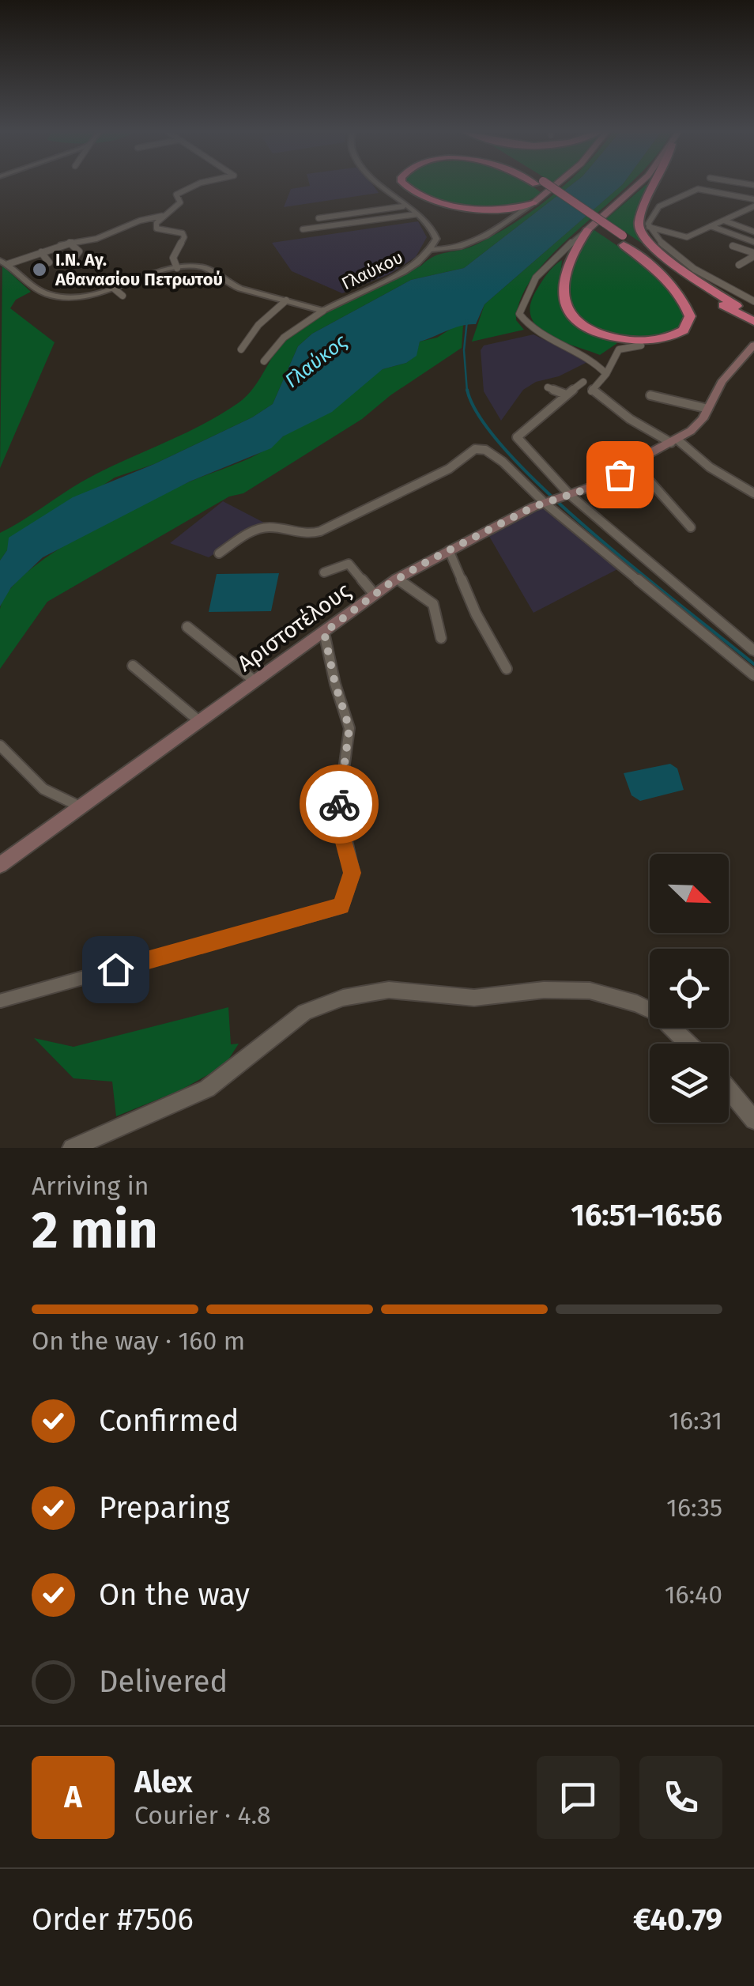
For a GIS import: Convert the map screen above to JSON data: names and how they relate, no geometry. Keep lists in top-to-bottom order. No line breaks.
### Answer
{"streets":{"main road":["Αριστοτέλους"],"street":["Γλαύκου"]},"water":["Γλαύκος"],"places":["Ι.Ν. Αγ. Αθανασίου Πετρωτού"],"north":"bottom right","page":{"heading":["2 min","Arriving in","16:51–16:56"],"panel":["Alex","Courier · 4.8","Order #7506","€40.79"],"bar":"On the way · 160 m","list":[["Confirmed","16:31"],["Preparing","16:35"],["On the way","16:40"],"Delivered"],"round":"A"}}
